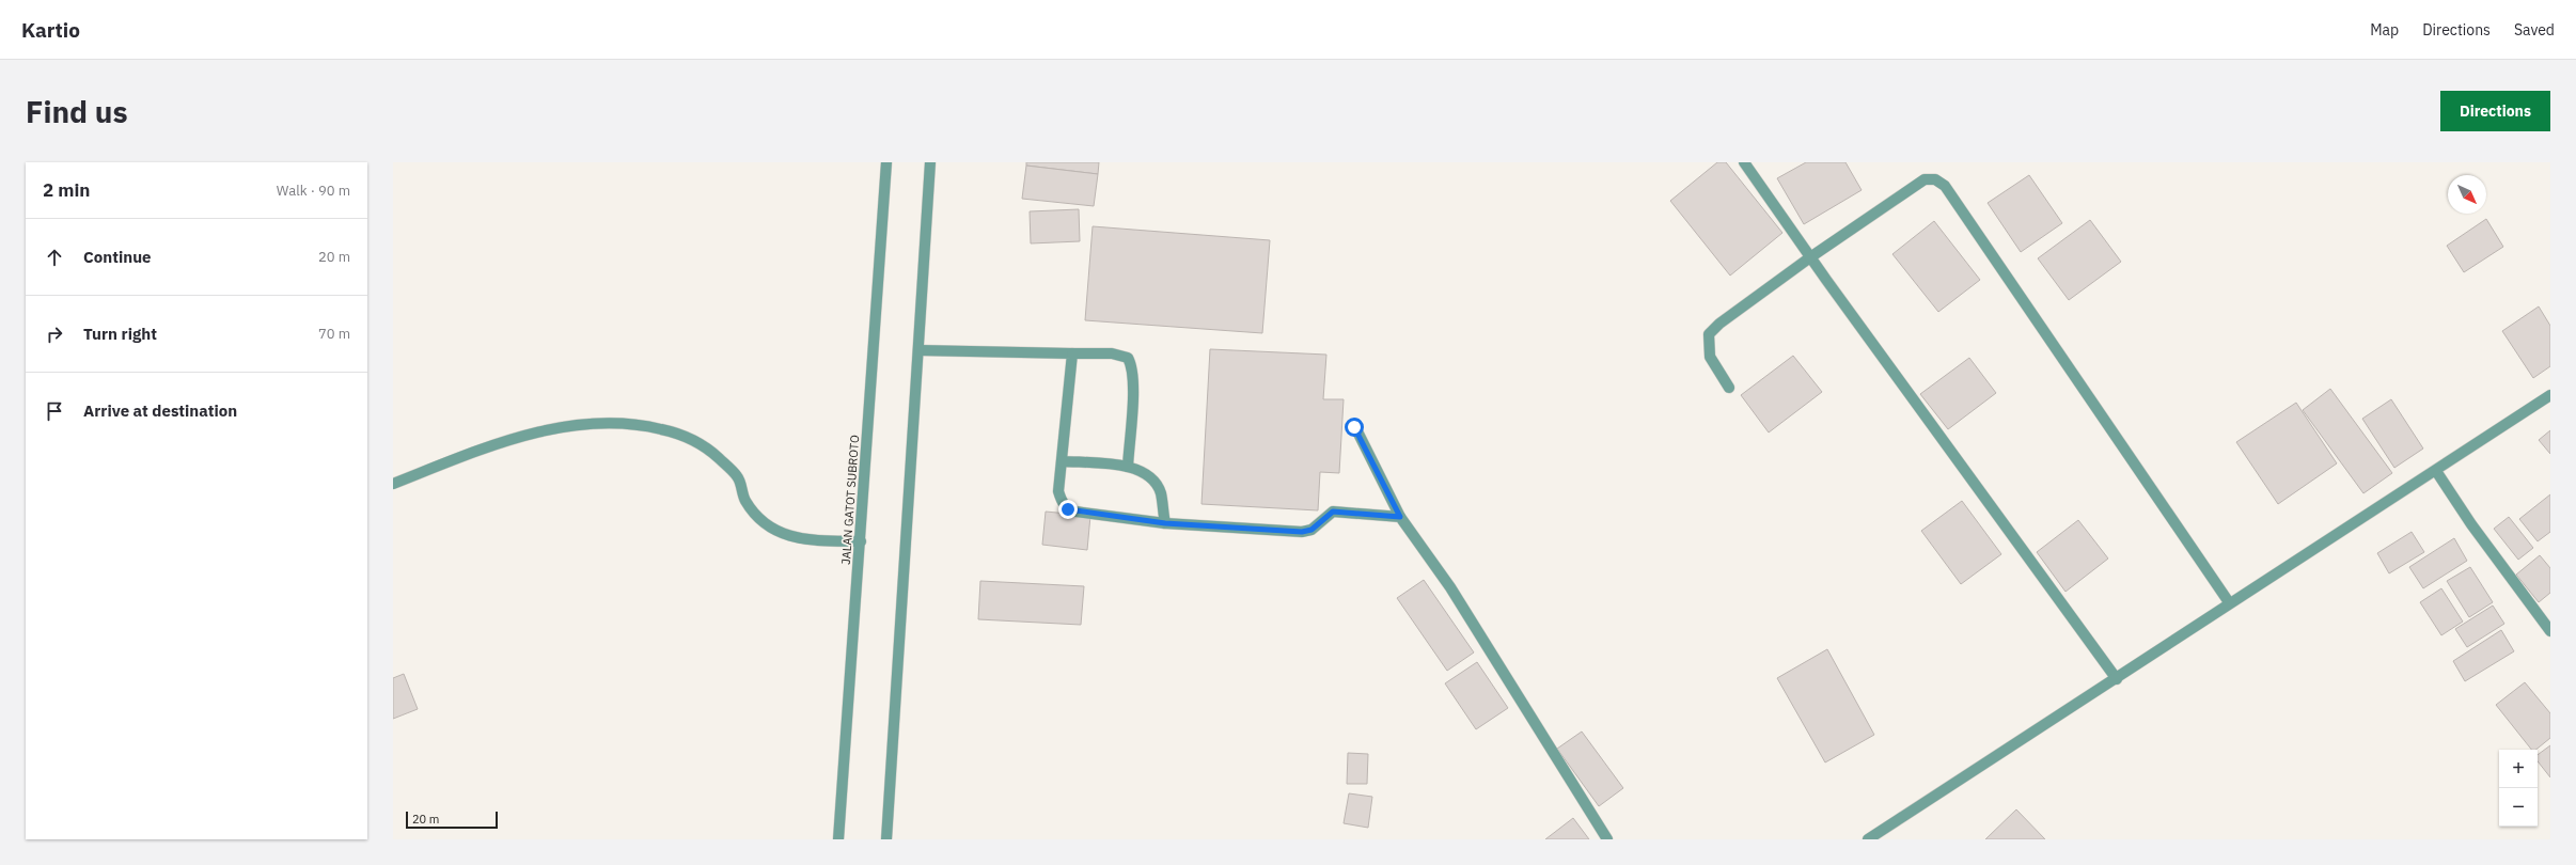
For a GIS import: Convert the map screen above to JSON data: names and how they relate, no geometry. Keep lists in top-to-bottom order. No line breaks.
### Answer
{"streets":{"street":["JALAN GATOT SUBROTO"]},"scale_bar":"20 m","north":"bottom right","page":{"header":"Kartio","nav":["Map","Directions","Saved"],"buttons":"Directions","title":"Find us","heading":["2 min","Walk · 90 m"],"list":[["Continue","20 m"],["Turn right","70 m"],"Arrive at destination"],"map_buttons":["+","−"],"scale":"20 m"}}
